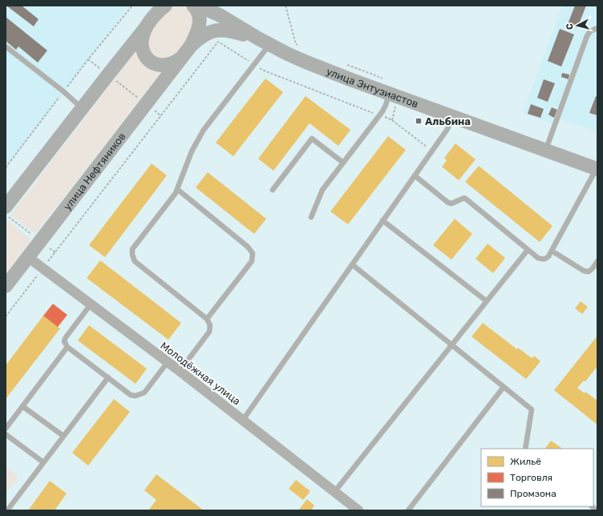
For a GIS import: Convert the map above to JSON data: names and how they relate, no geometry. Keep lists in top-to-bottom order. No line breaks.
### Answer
{"streets":{"main road":["улица Энтузиастов","улица Нефтяников"],"street":["Молодёжная улица"]},"crossings":[["улица Энтузиастов","улица Нефтяников"],["улица Нефтяников","Молодёжная улица"]],"places":{"transit":["Альбина"]},"legend":["Жильё","Торговля","Промзона"],"north":"left"}
